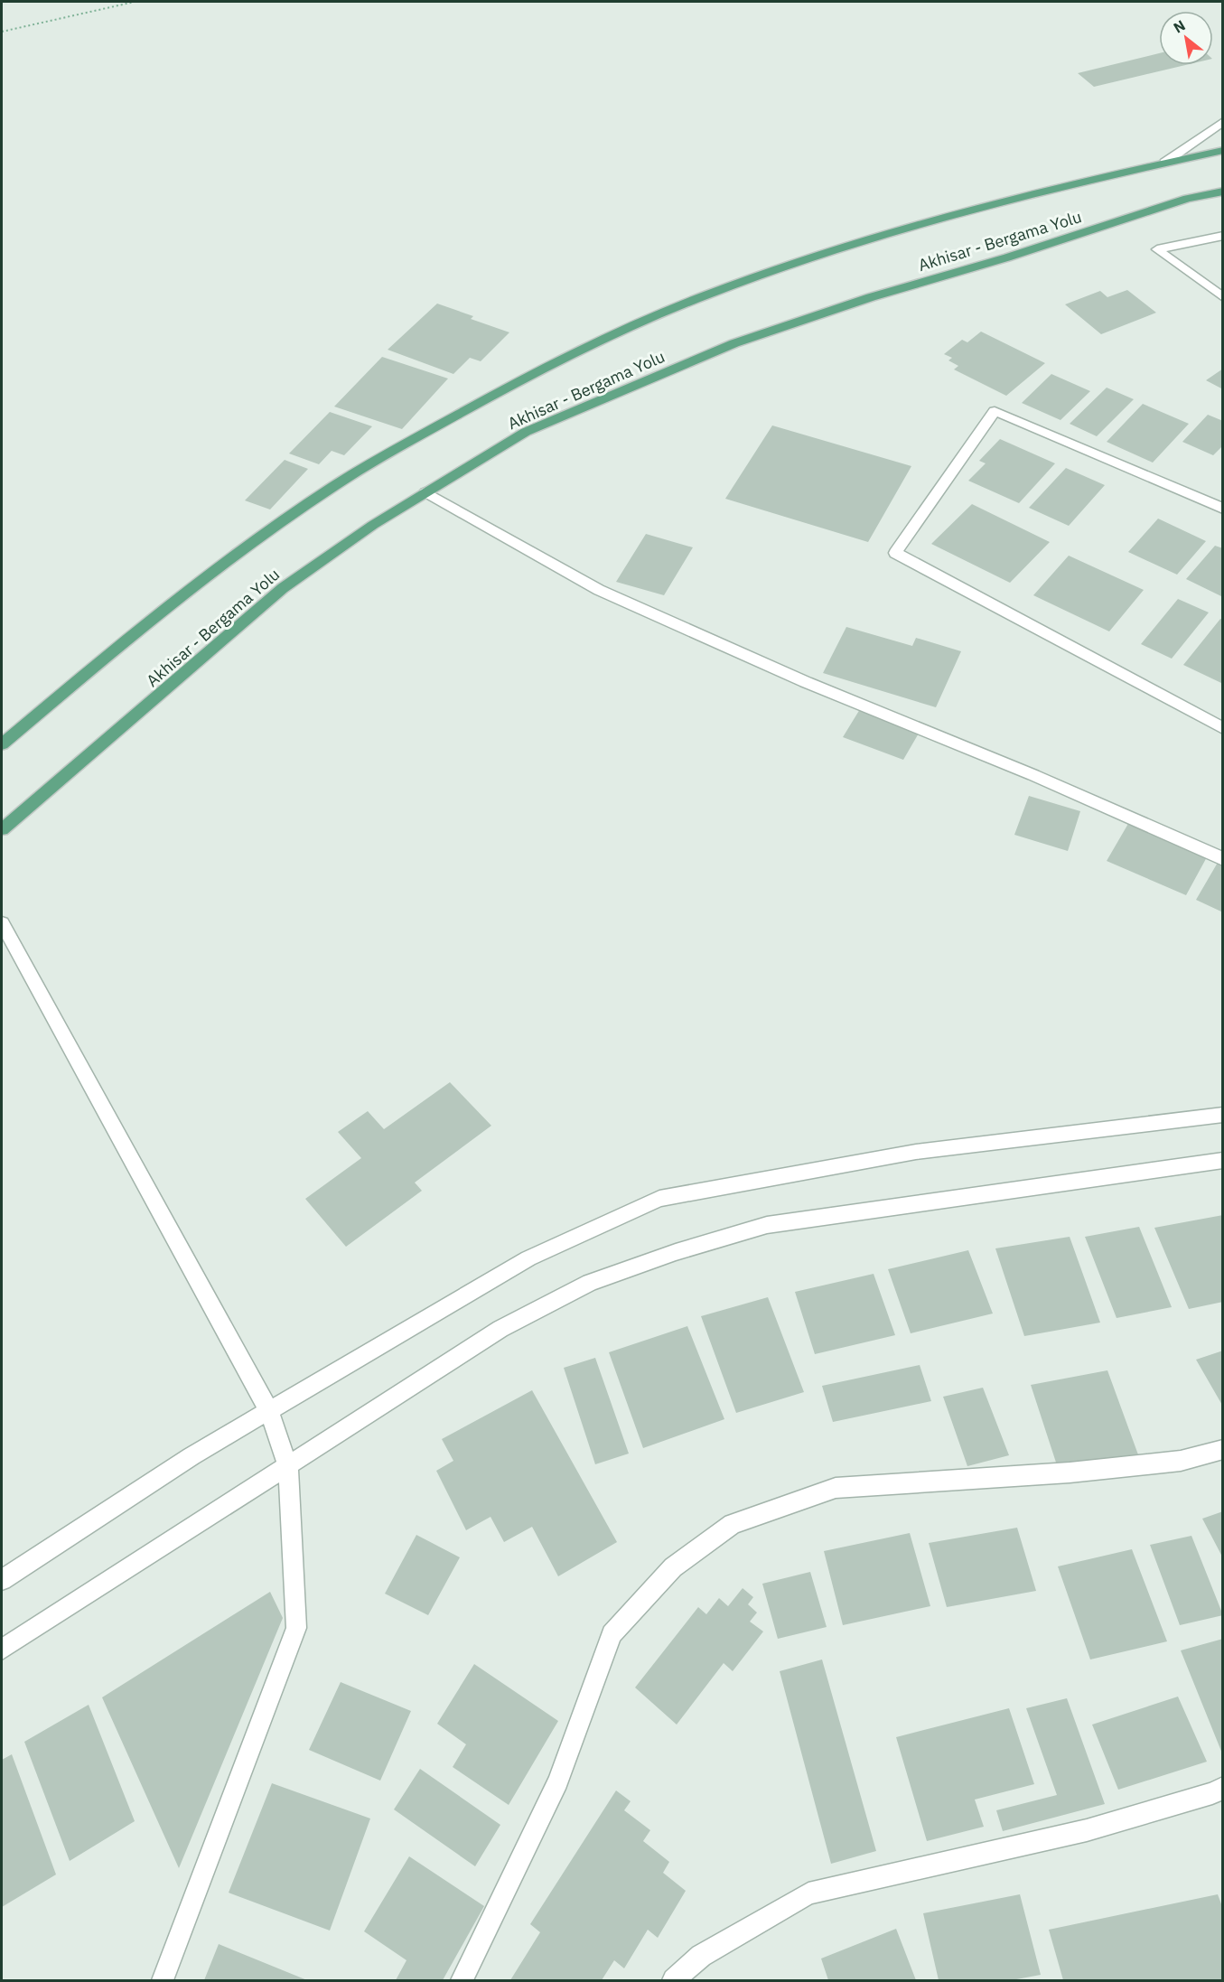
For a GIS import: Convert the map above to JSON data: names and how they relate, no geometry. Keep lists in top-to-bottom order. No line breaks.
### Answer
{"streets":{"main road":["Akhisar - Bergama Yolu"]},"north":"top left"}
